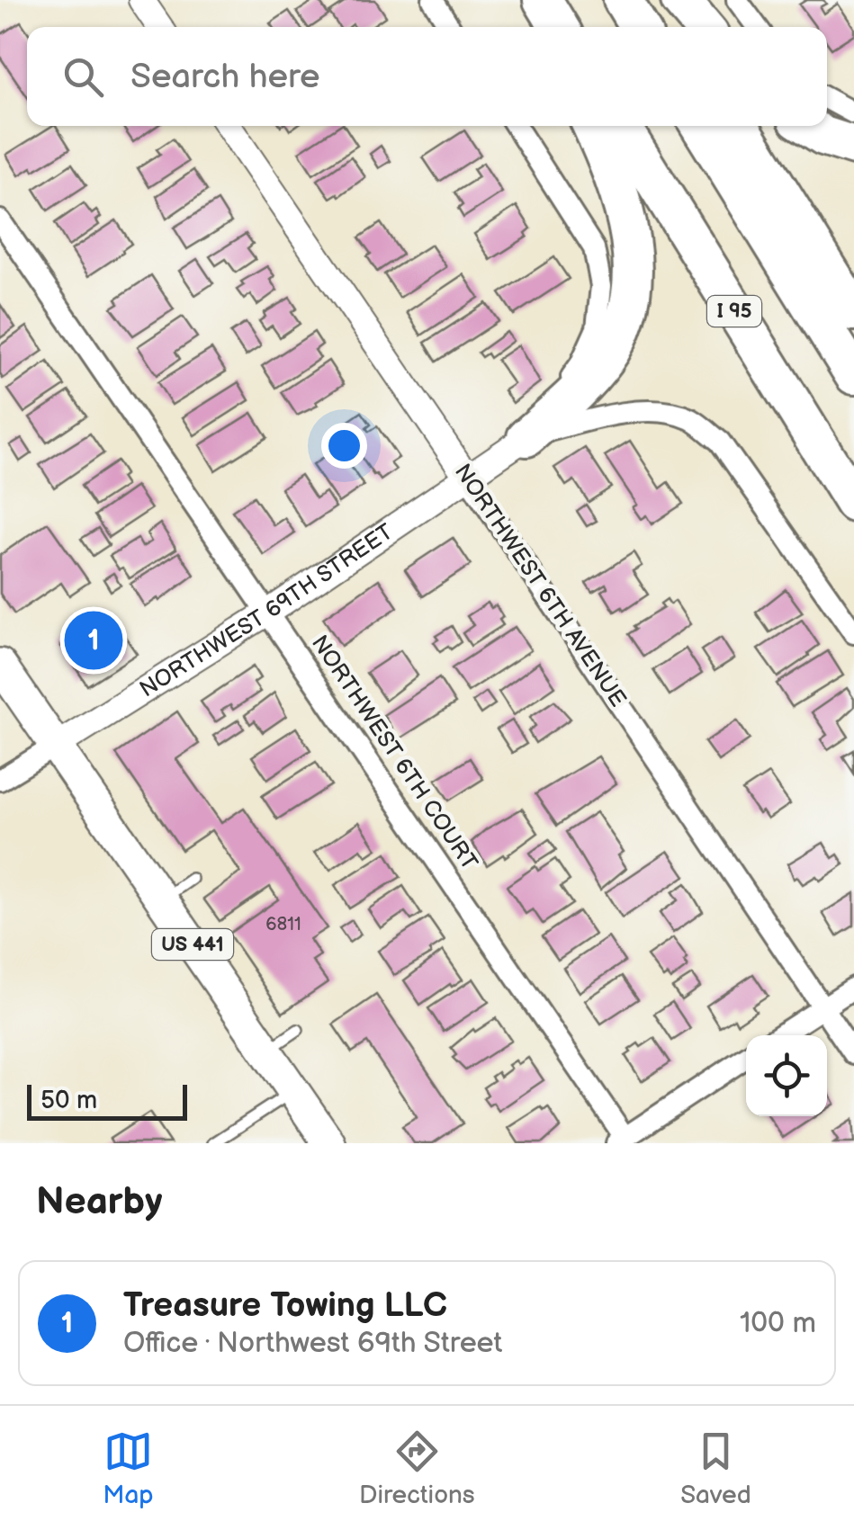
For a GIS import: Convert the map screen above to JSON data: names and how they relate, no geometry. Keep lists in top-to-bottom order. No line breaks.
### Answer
{"streets":{"highway":["I 95"],"main road":["US 441"],"street":["NORTHWEST 6TH AVENUE","NORTHWEST 69TH STREET","NORTHWEST 6TH COURT"]},"crossings":[["NORTHWEST 6TH AVENUE","NORTHWEST 69TH STREET"],["NORTHWEST 69TH STREET","NORTHWEST 6TH COURT"],["NORTHWEST 69TH STREET","US 441"]],"house_numbers":["6811"],"scale_bar":"50 m","page":{"search":"Search here","pins":"1","scale":"50 m","heading":"Nearby","list":[{"mark":"1","name":"Treasure Towing LLC","note":"Office · Northwest 69th Street","value":"100 m"}],"nav":["Map","Directions","Saved"]}}
